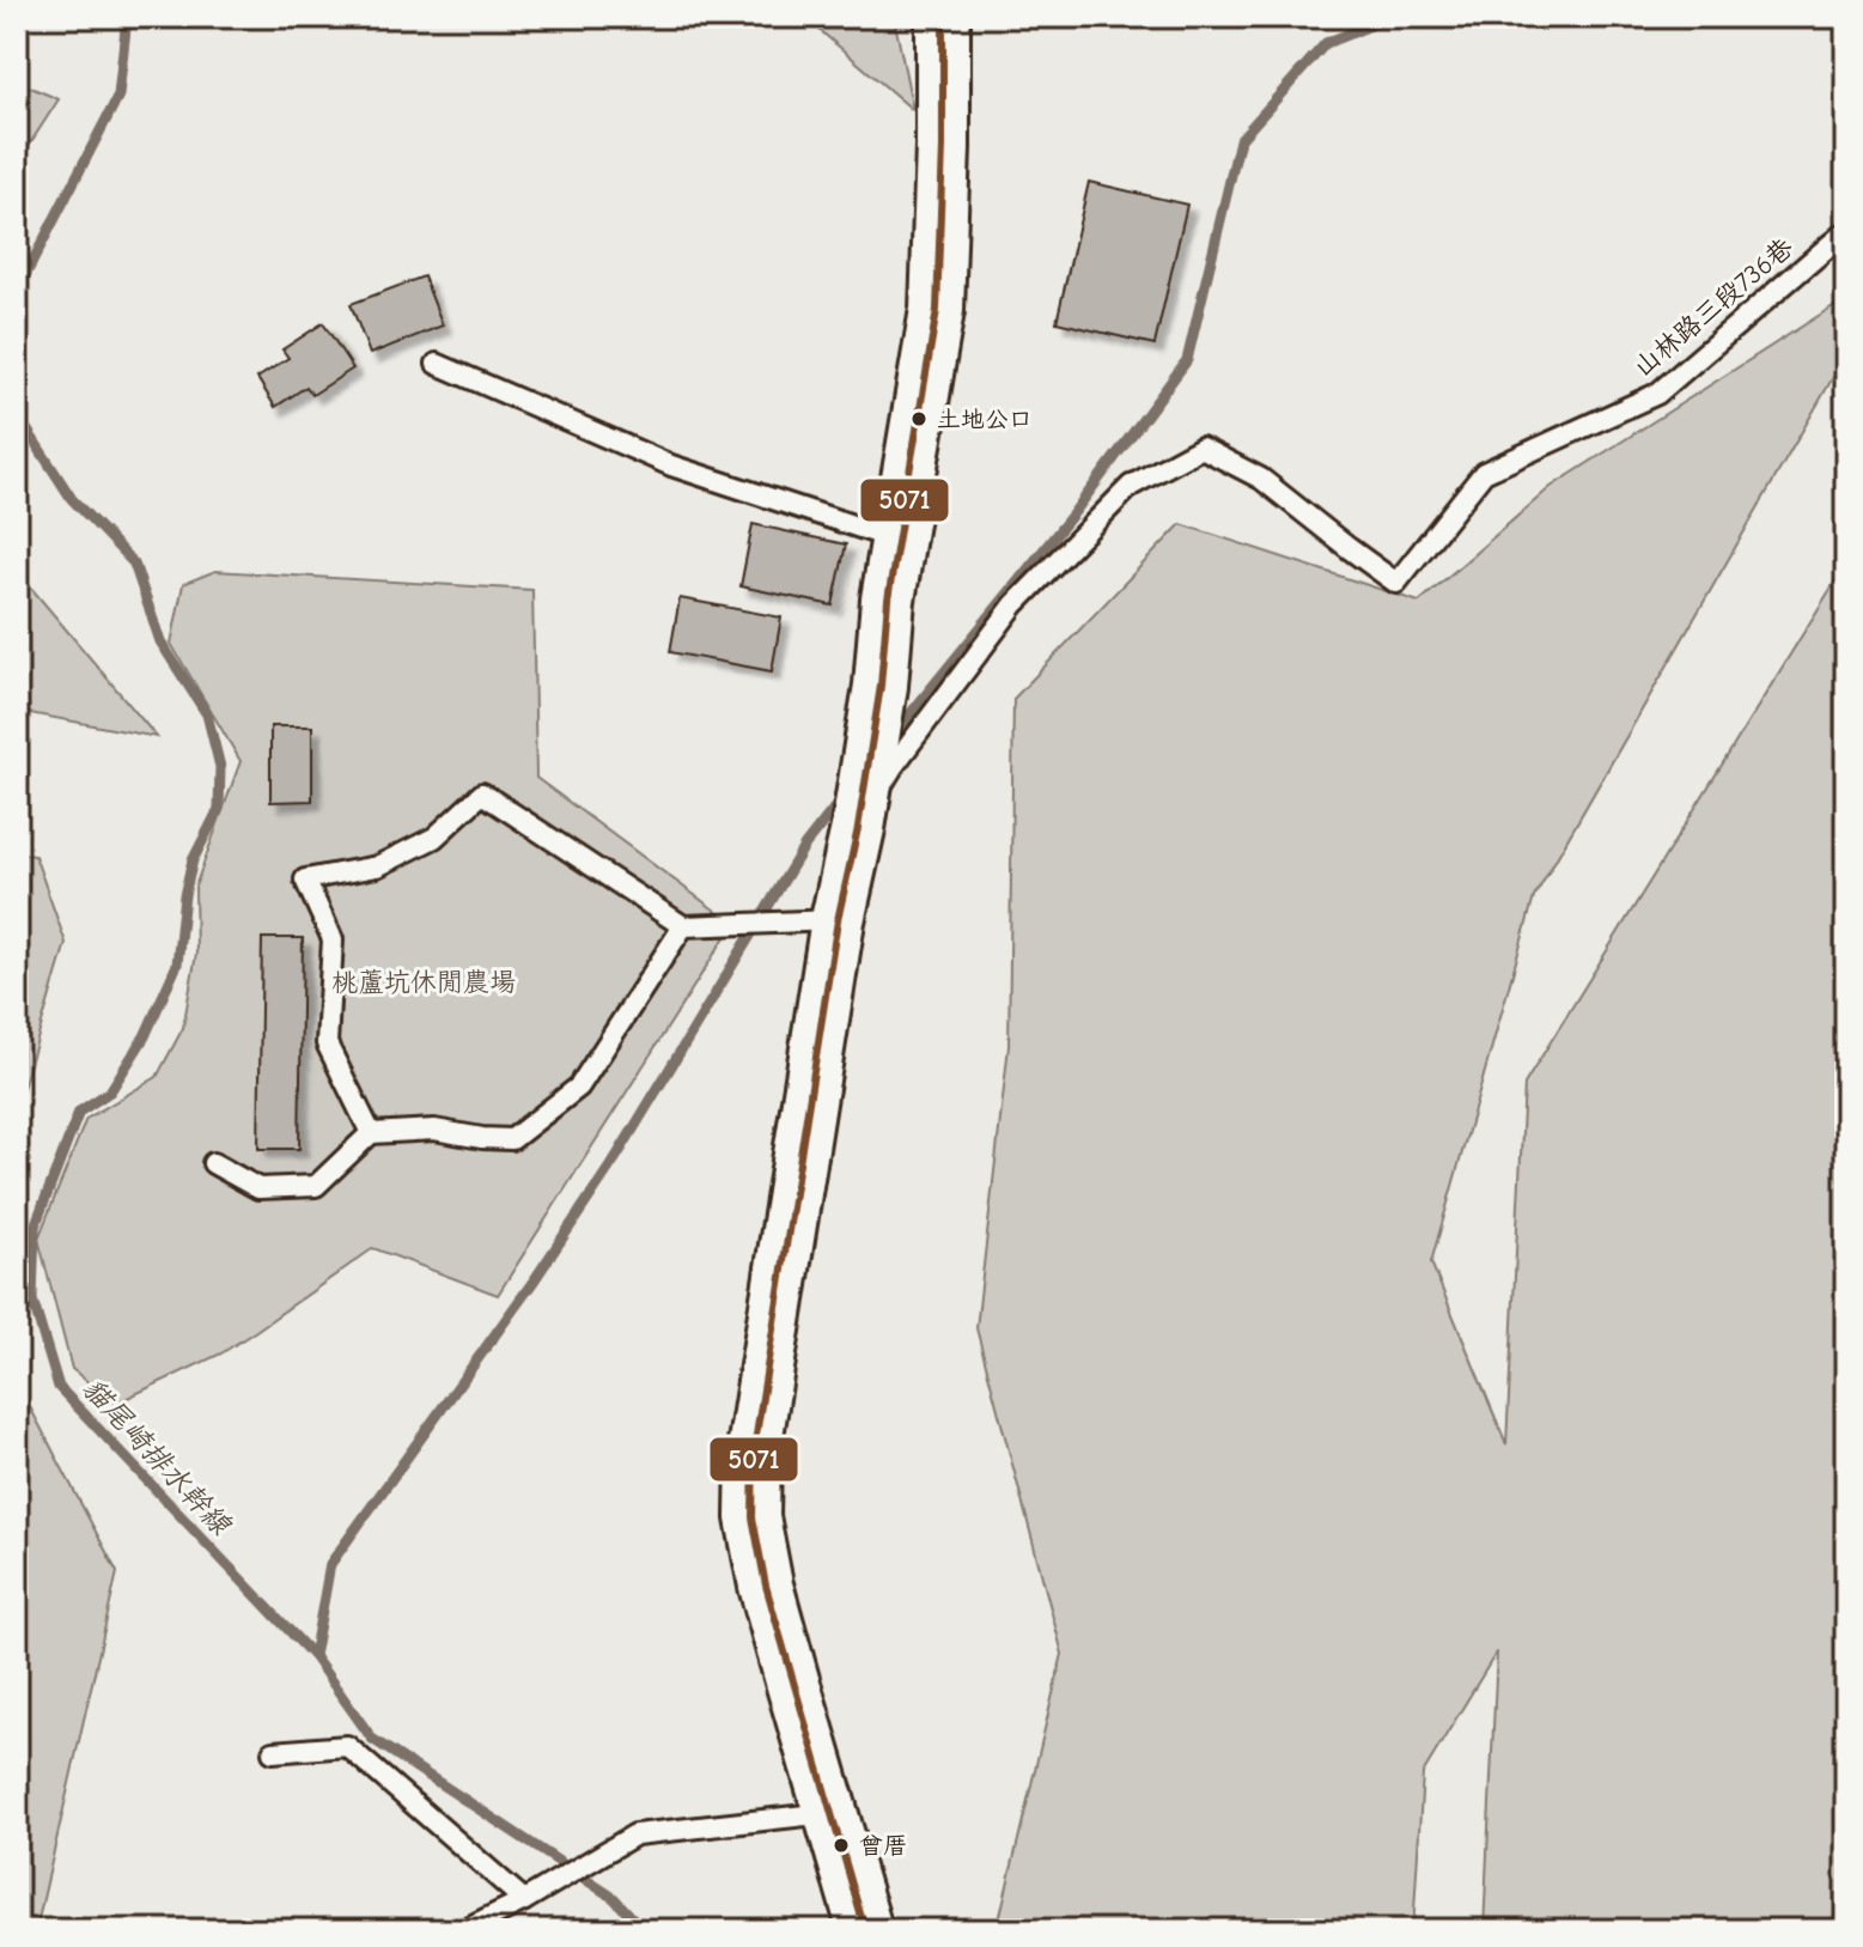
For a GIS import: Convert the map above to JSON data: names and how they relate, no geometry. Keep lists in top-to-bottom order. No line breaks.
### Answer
{"streets":{"lane":["山林路三段736巷"]},"water":["貓尾崎排水幹線"],"parks":["桃蘆坑休閒農場"],"places":["土地公口","曾厝"],"lines":["transit line 5071"]}
